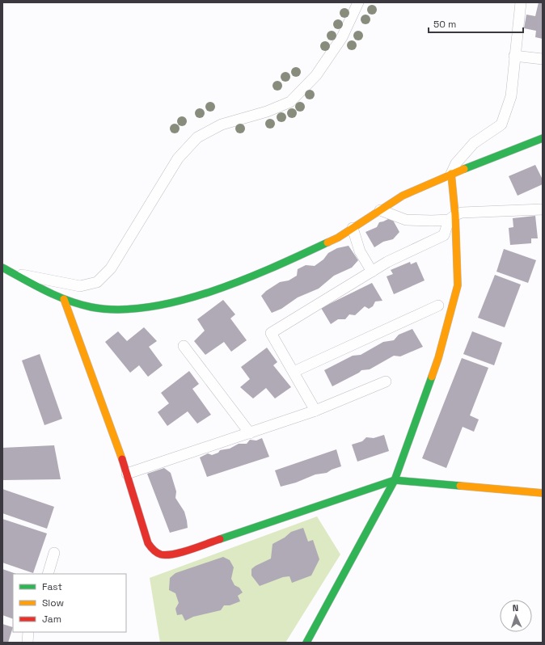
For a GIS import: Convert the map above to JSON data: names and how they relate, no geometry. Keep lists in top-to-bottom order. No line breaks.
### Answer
{"legend":["Fast","Slow","Jam"],"scale_bar":"50 m","north":"top"}
